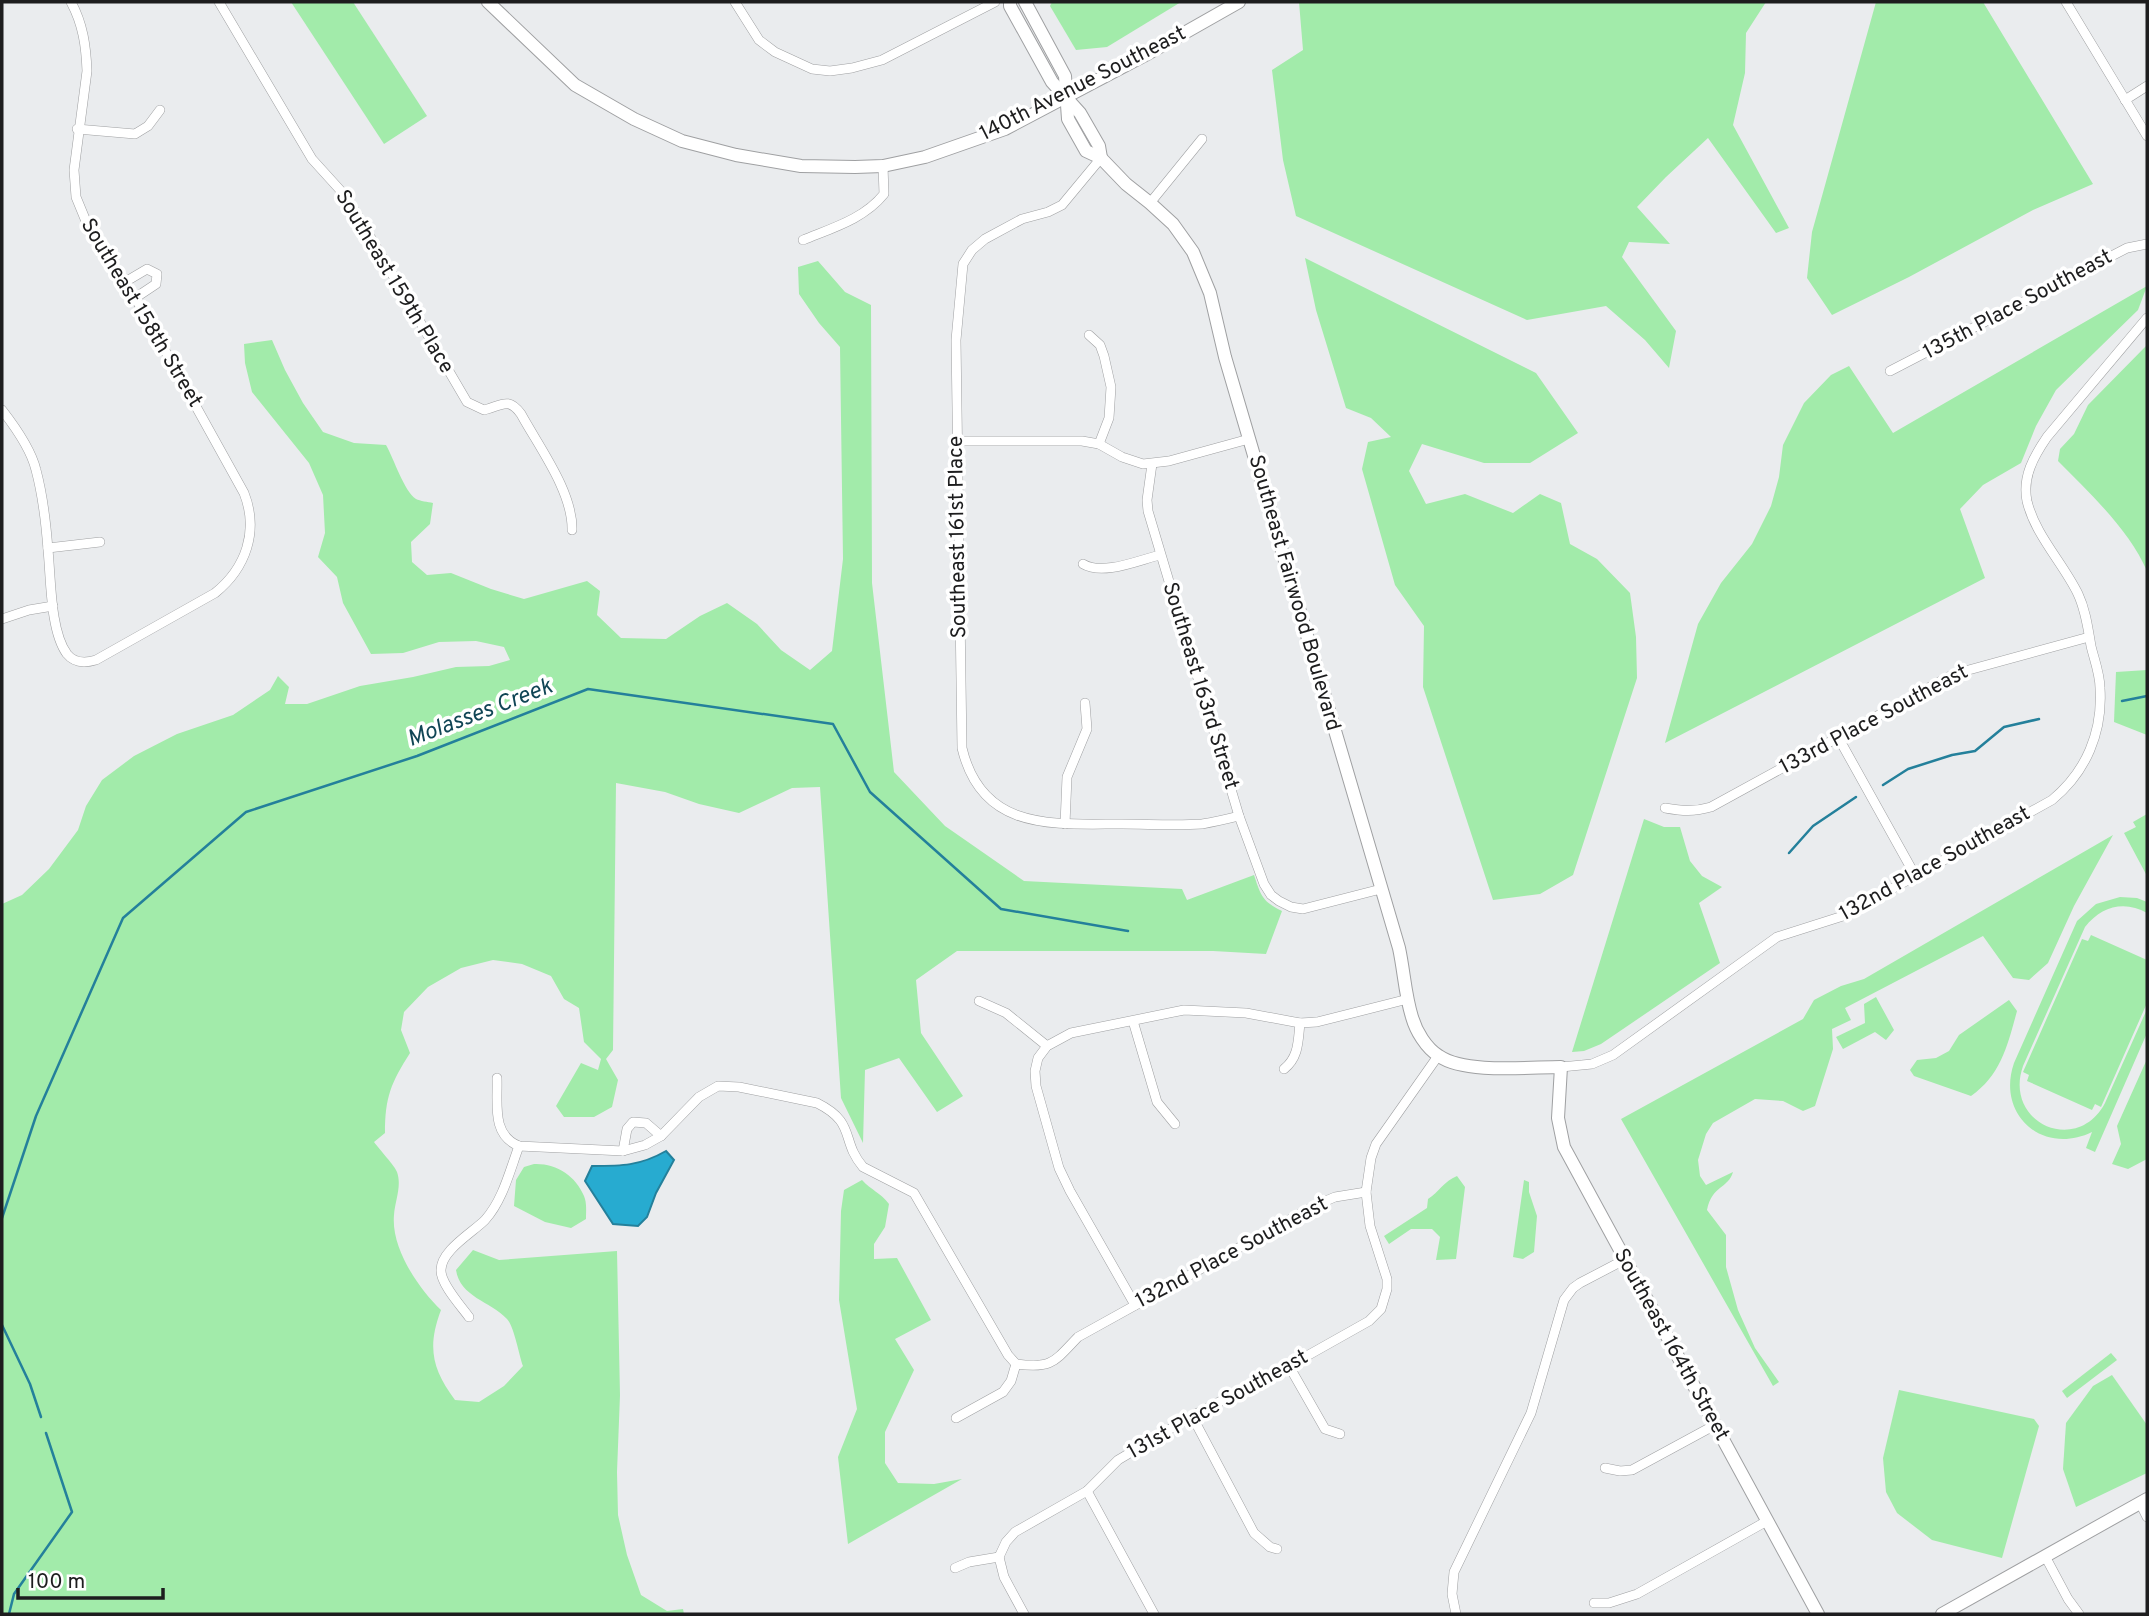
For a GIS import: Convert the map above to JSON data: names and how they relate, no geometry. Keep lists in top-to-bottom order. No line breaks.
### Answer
{"streets":{"street":["140th Avenue Southeast","Southeast 159th Place","135th Place Southeast","Southeast 158th Street","Southeast 161st Place","Southeast Fairwood Boulevard","Southeast 163rd Street","133rd Place Southeast","132nd Place Southeast","Southeast 164th Street","131st Place Southeast"]},"crossings":[["140th Avenue Southeast","Southeast Fairwood Boulevard"],["Southeast 161st Place","Southeast Fairwood Boulevard"],["Southeast Fairwood Boulevard","Southeast 163rd Street"],["Southeast Fairwood Boulevard","132nd Place Southeast"],["133rd Place Southeast","132nd Place Southeast"],["132nd Place Southeast","Southeast 164th Street"],["132nd Place Southeast","131st Place Southeast"]],"water":["Molasses Creek"],"scale_bar":"100 m"}
